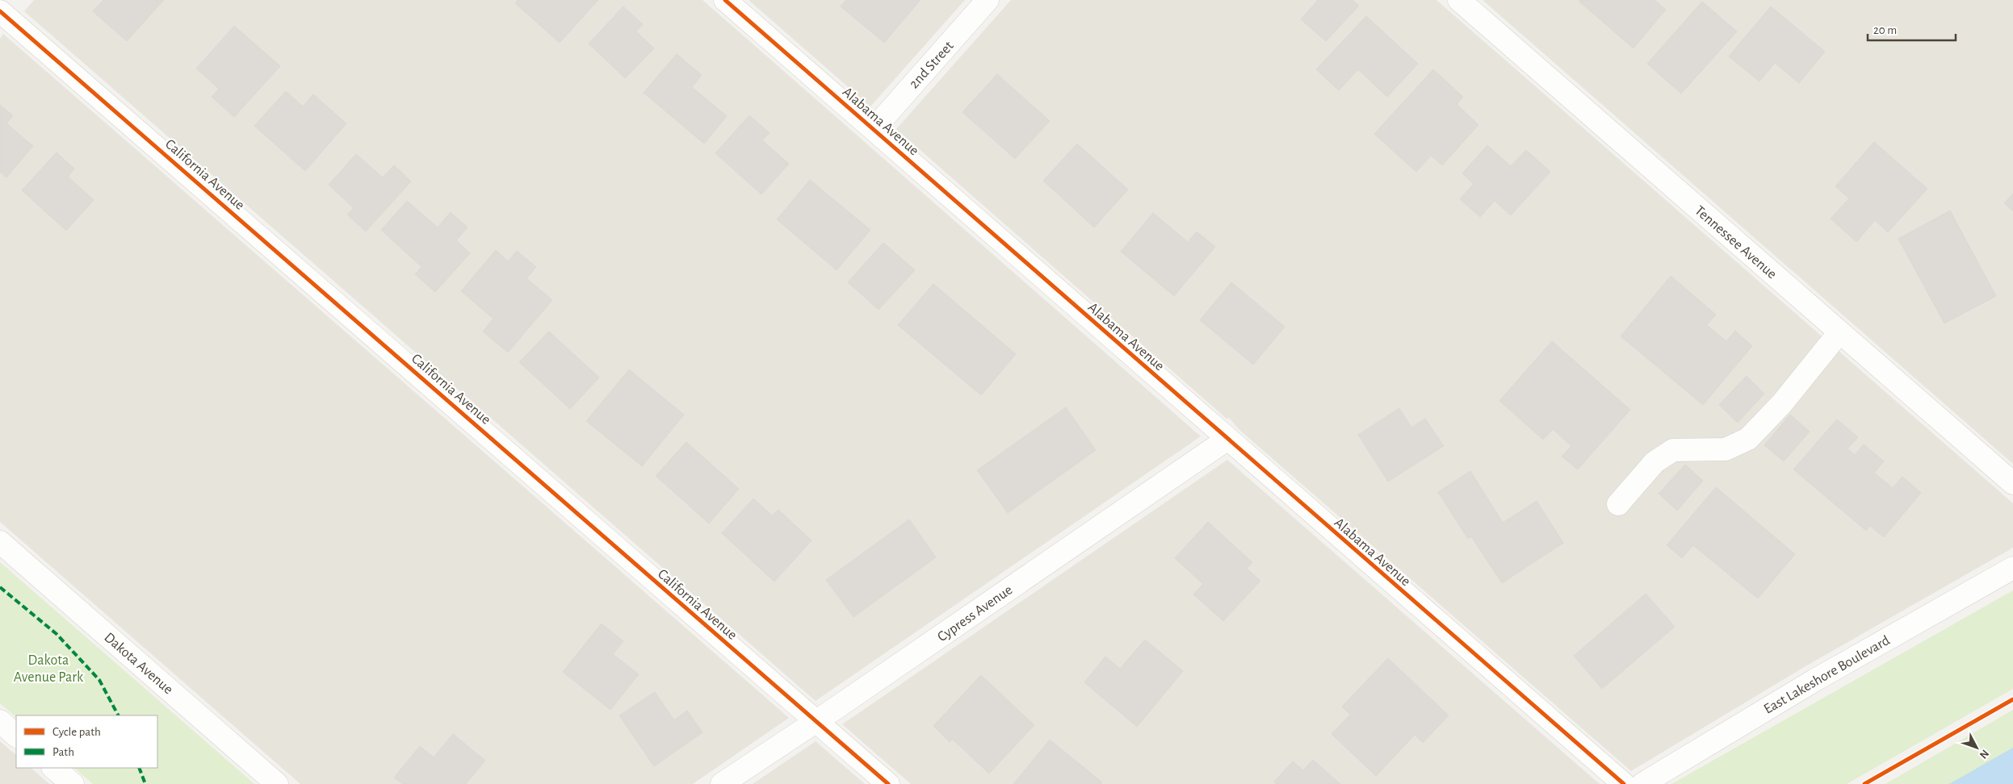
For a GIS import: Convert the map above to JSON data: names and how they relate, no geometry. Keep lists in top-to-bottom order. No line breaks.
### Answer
{"streets":{"street":["2nd Street","Alabama Avenue","California Avenue","Tennessee Avenue","Cypress Avenue","Dakota Avenue","East Lakeshore Boulevard"]},"crossings":[["2nd Street","Alabama Avenue"],["Alabama Avenue","Cypress Avenue"],["California Avenue","Cypress Avenue"]],"parks":["Dakota Avenue Park"],"legend":["Cycle path","Path"],"scale_bar":"20 m","north":"bottom right"}
